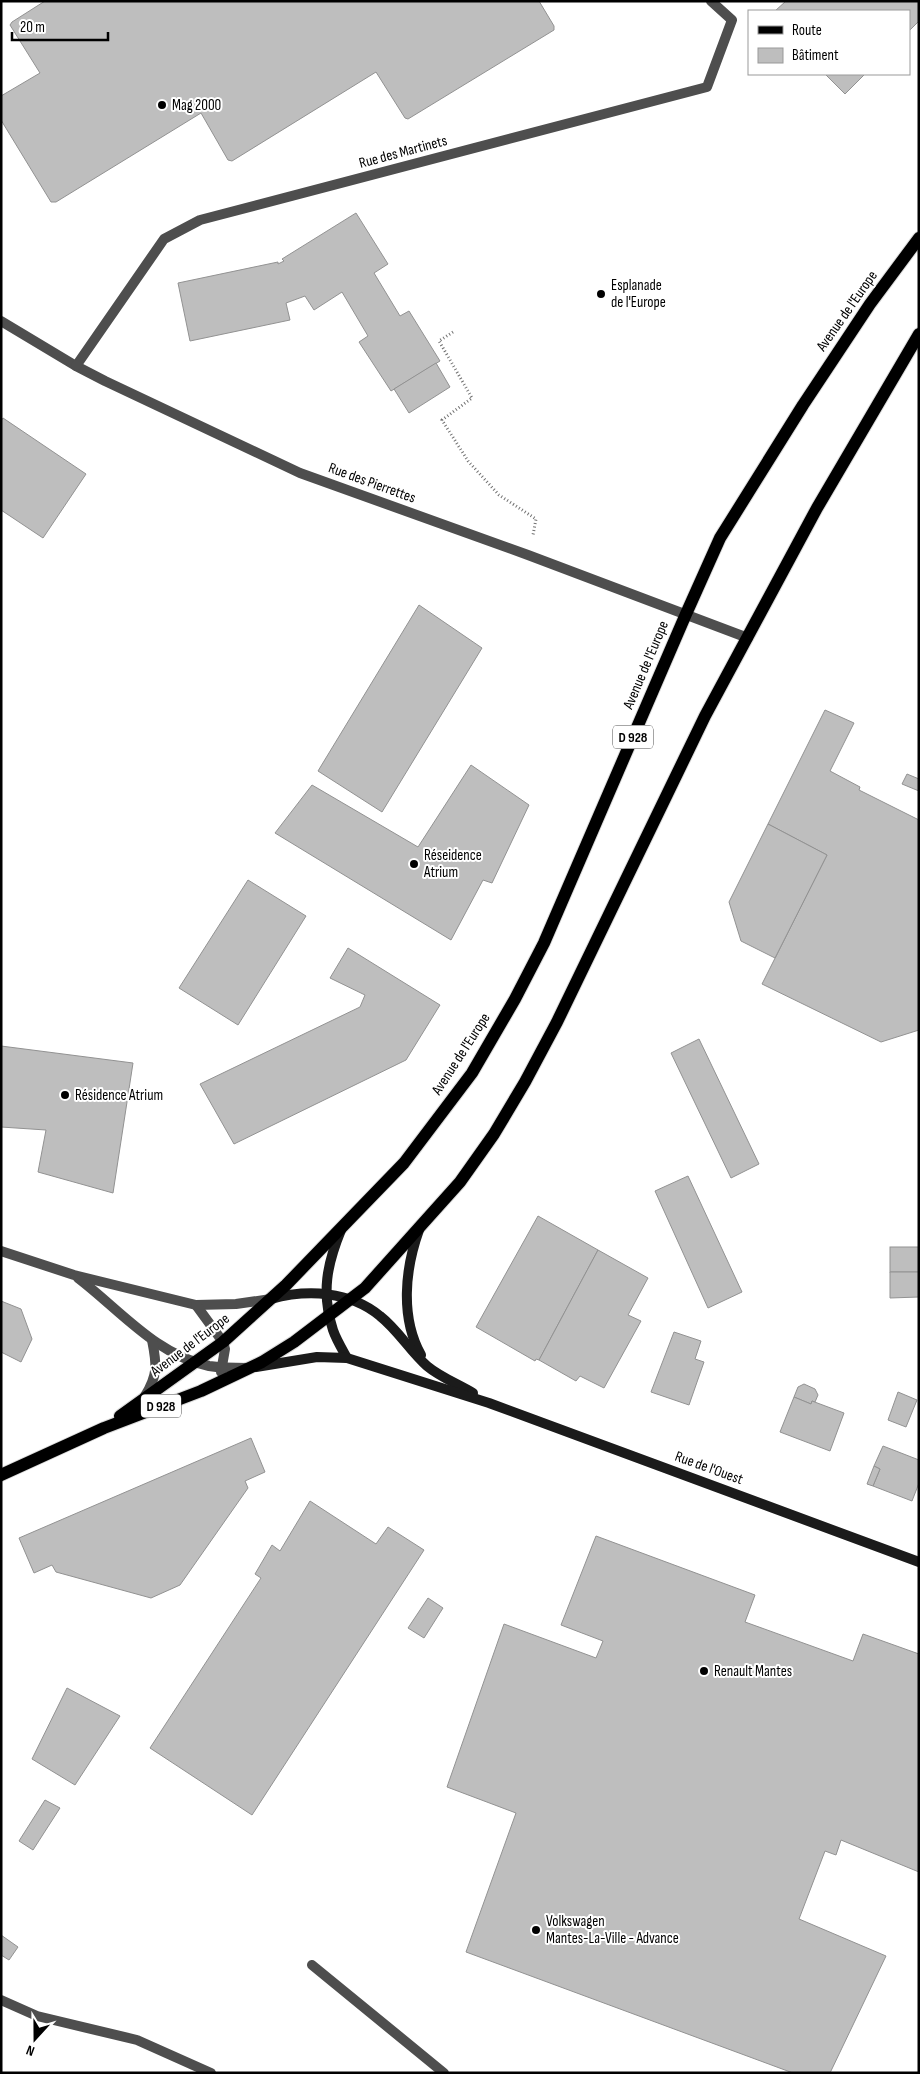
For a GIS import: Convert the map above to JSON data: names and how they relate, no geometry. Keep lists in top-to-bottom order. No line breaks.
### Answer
{"streets":{"main road":["Avenue de l'Europe","D 928","Rue de l'Ouest"],"street":["Rue des Martinets","Rue des Pierrettes"]},"crossings":[["Rue des Martinets","Rue des Pierrettes"],["Avenue de l'Europe","Rue des Pierrettes"],["Avenue de l'Europe","D 928"],["Rue des Pierrettes","D 928"]],"places":["Mag 2000","Esplanade de l'Europe","Réseidence Atrium","Résidence Atrium","Renault Mantes","Volkswagen Mantes-La-Ville - Advance"],"legend":["Route","Bâtiment"],"scale_bar":"20 m","north":"bottom"}
